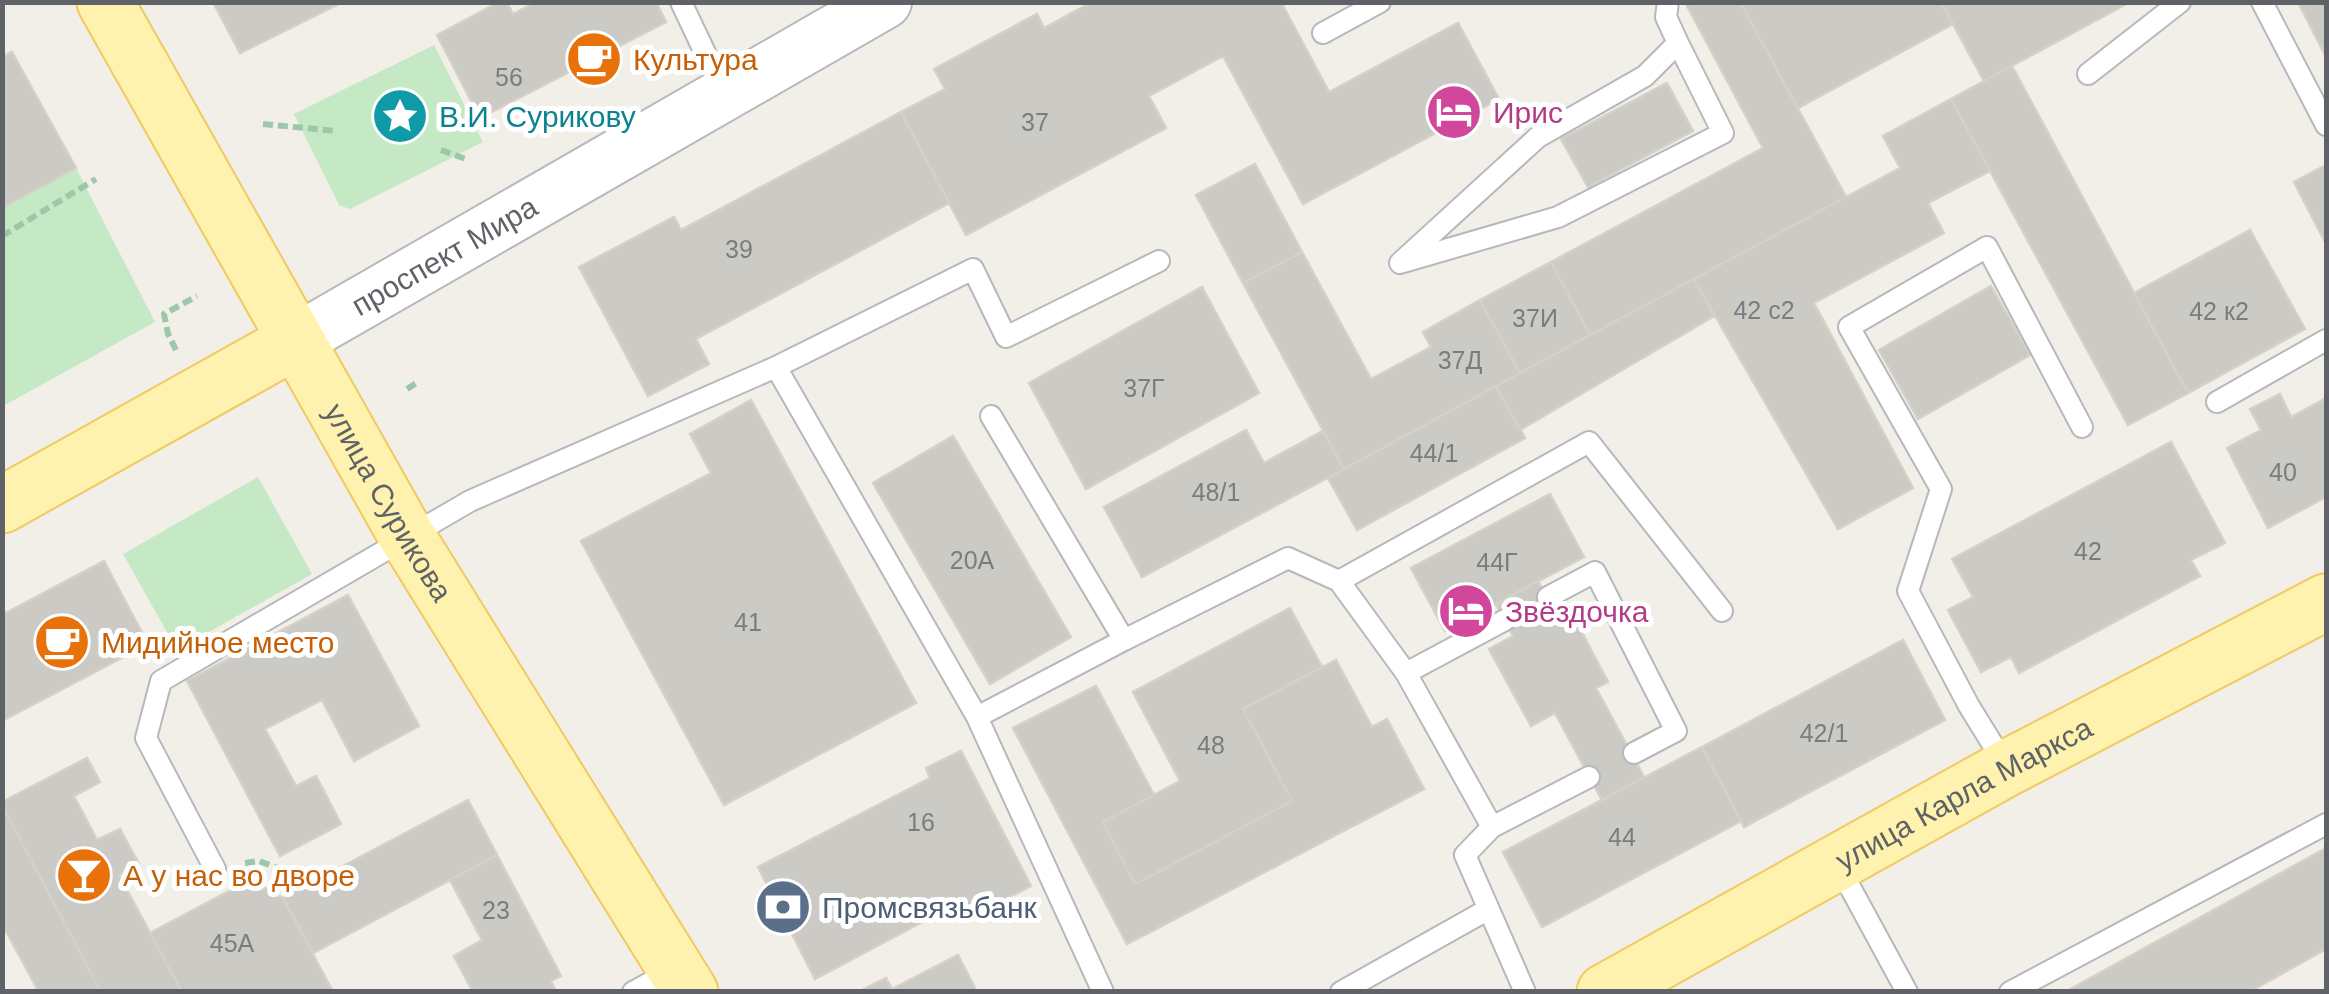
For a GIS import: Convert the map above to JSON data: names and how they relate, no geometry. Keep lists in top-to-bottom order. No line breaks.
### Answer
{"streets":{"main road":["проспект Мира","улица Сурикова","улица Карла Маркса"]},"crossings":[["проспект Мира","улица Сурикова"]],"places":{"cafe":["Культура","Мидийное место"],"hotel":["Ирис","Звёздочка"],"place":["В.И. Сурикову"],"bar":["А у нас во дворе"],"bank":["Промсвязьбанк"]},"house_numbers":["56","37","39","42 с2","42 к2","37И","37Д","37Г","44/1","40","48/1","42","20А","44Г","41","42/1","48","16","44","23","45А"]}
